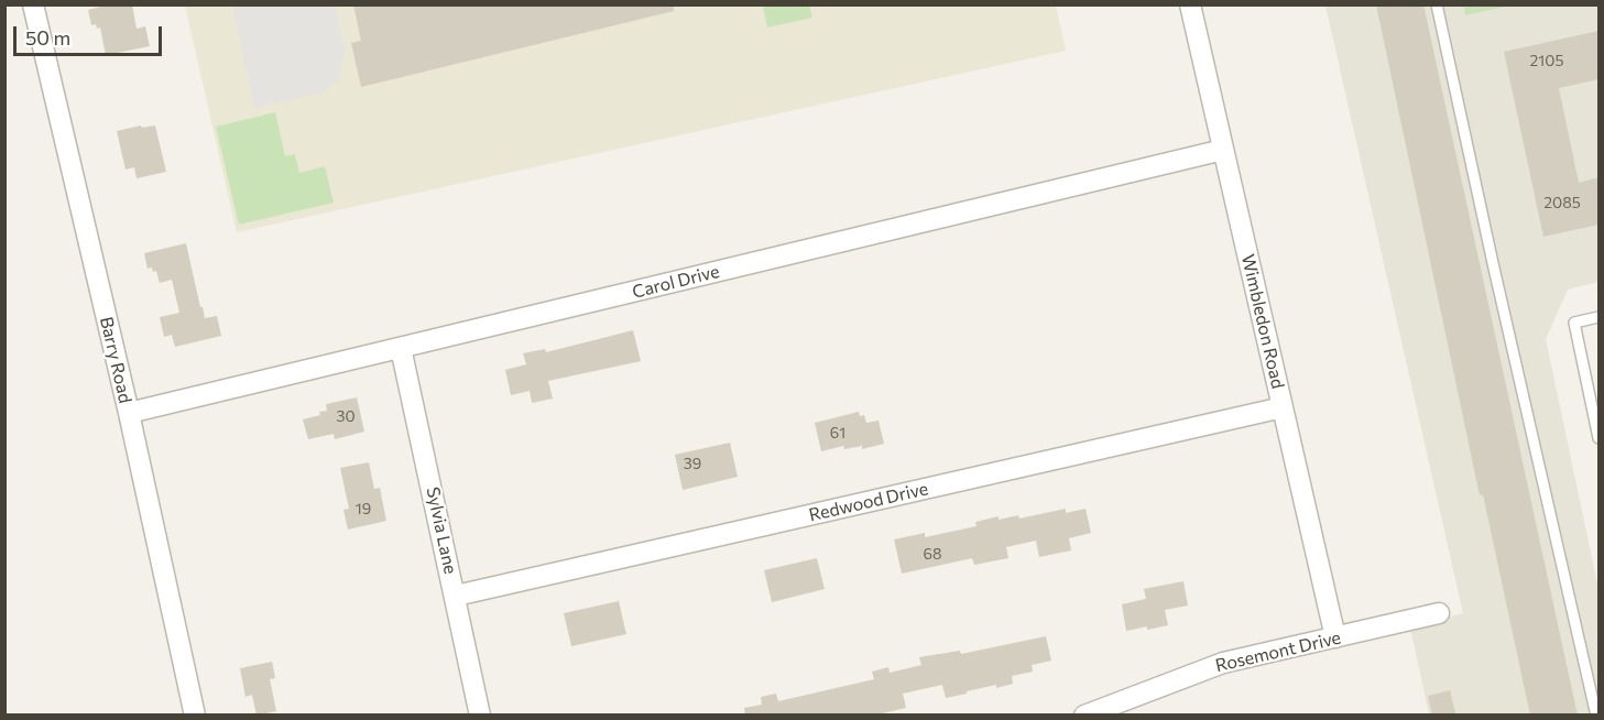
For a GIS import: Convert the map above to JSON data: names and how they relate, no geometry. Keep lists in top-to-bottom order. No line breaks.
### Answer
{"streets":{"street":["Carol Drive","Wimbledon Road","Barry Road","Redwood Drive","Sylvia Lane","Rosemont Drive"]},"crossings":[["Carol Drive","Wimbledon Road"],["Carol Drive","Barry Road"],["Carol Drive","Sylvia Lane"],["Wimbledon Road","Redwood Drive"],["Wimbledon Road","Rosemont Drive"],["Redwood Drive","Sylvia Lane"]],"house_numbers":["2105","2085","30","61","39","19","68"],"scale_bar":"50 m"}
